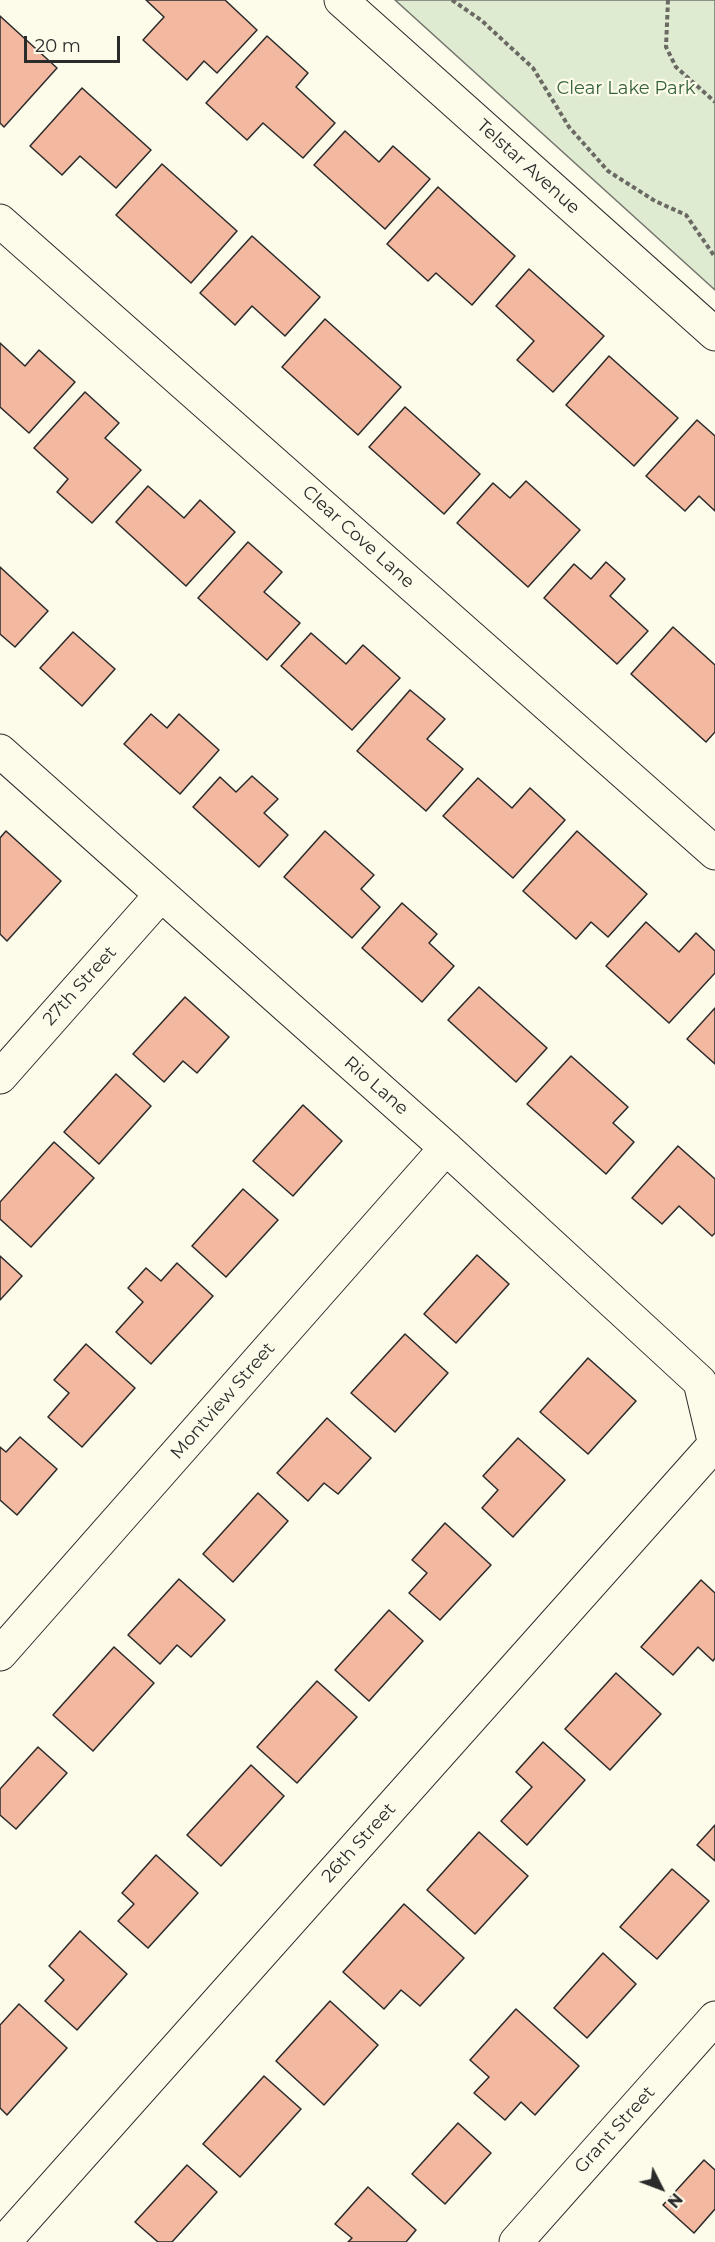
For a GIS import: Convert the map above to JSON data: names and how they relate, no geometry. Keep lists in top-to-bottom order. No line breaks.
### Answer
{"streets":{"street":["Telstar Avenue","Clear Cove Lane","27th Street","Rio Lane","Montview Street","26th Street","Grant Street"]},"crossings":[["27th Street","Rio Lane"],["Rio Lane","Montview Street"],["Rio Lane","26th Street"]],"parks":["Clear Lake Park"],"scale_bar":"20 m","north":"bottom right"}
